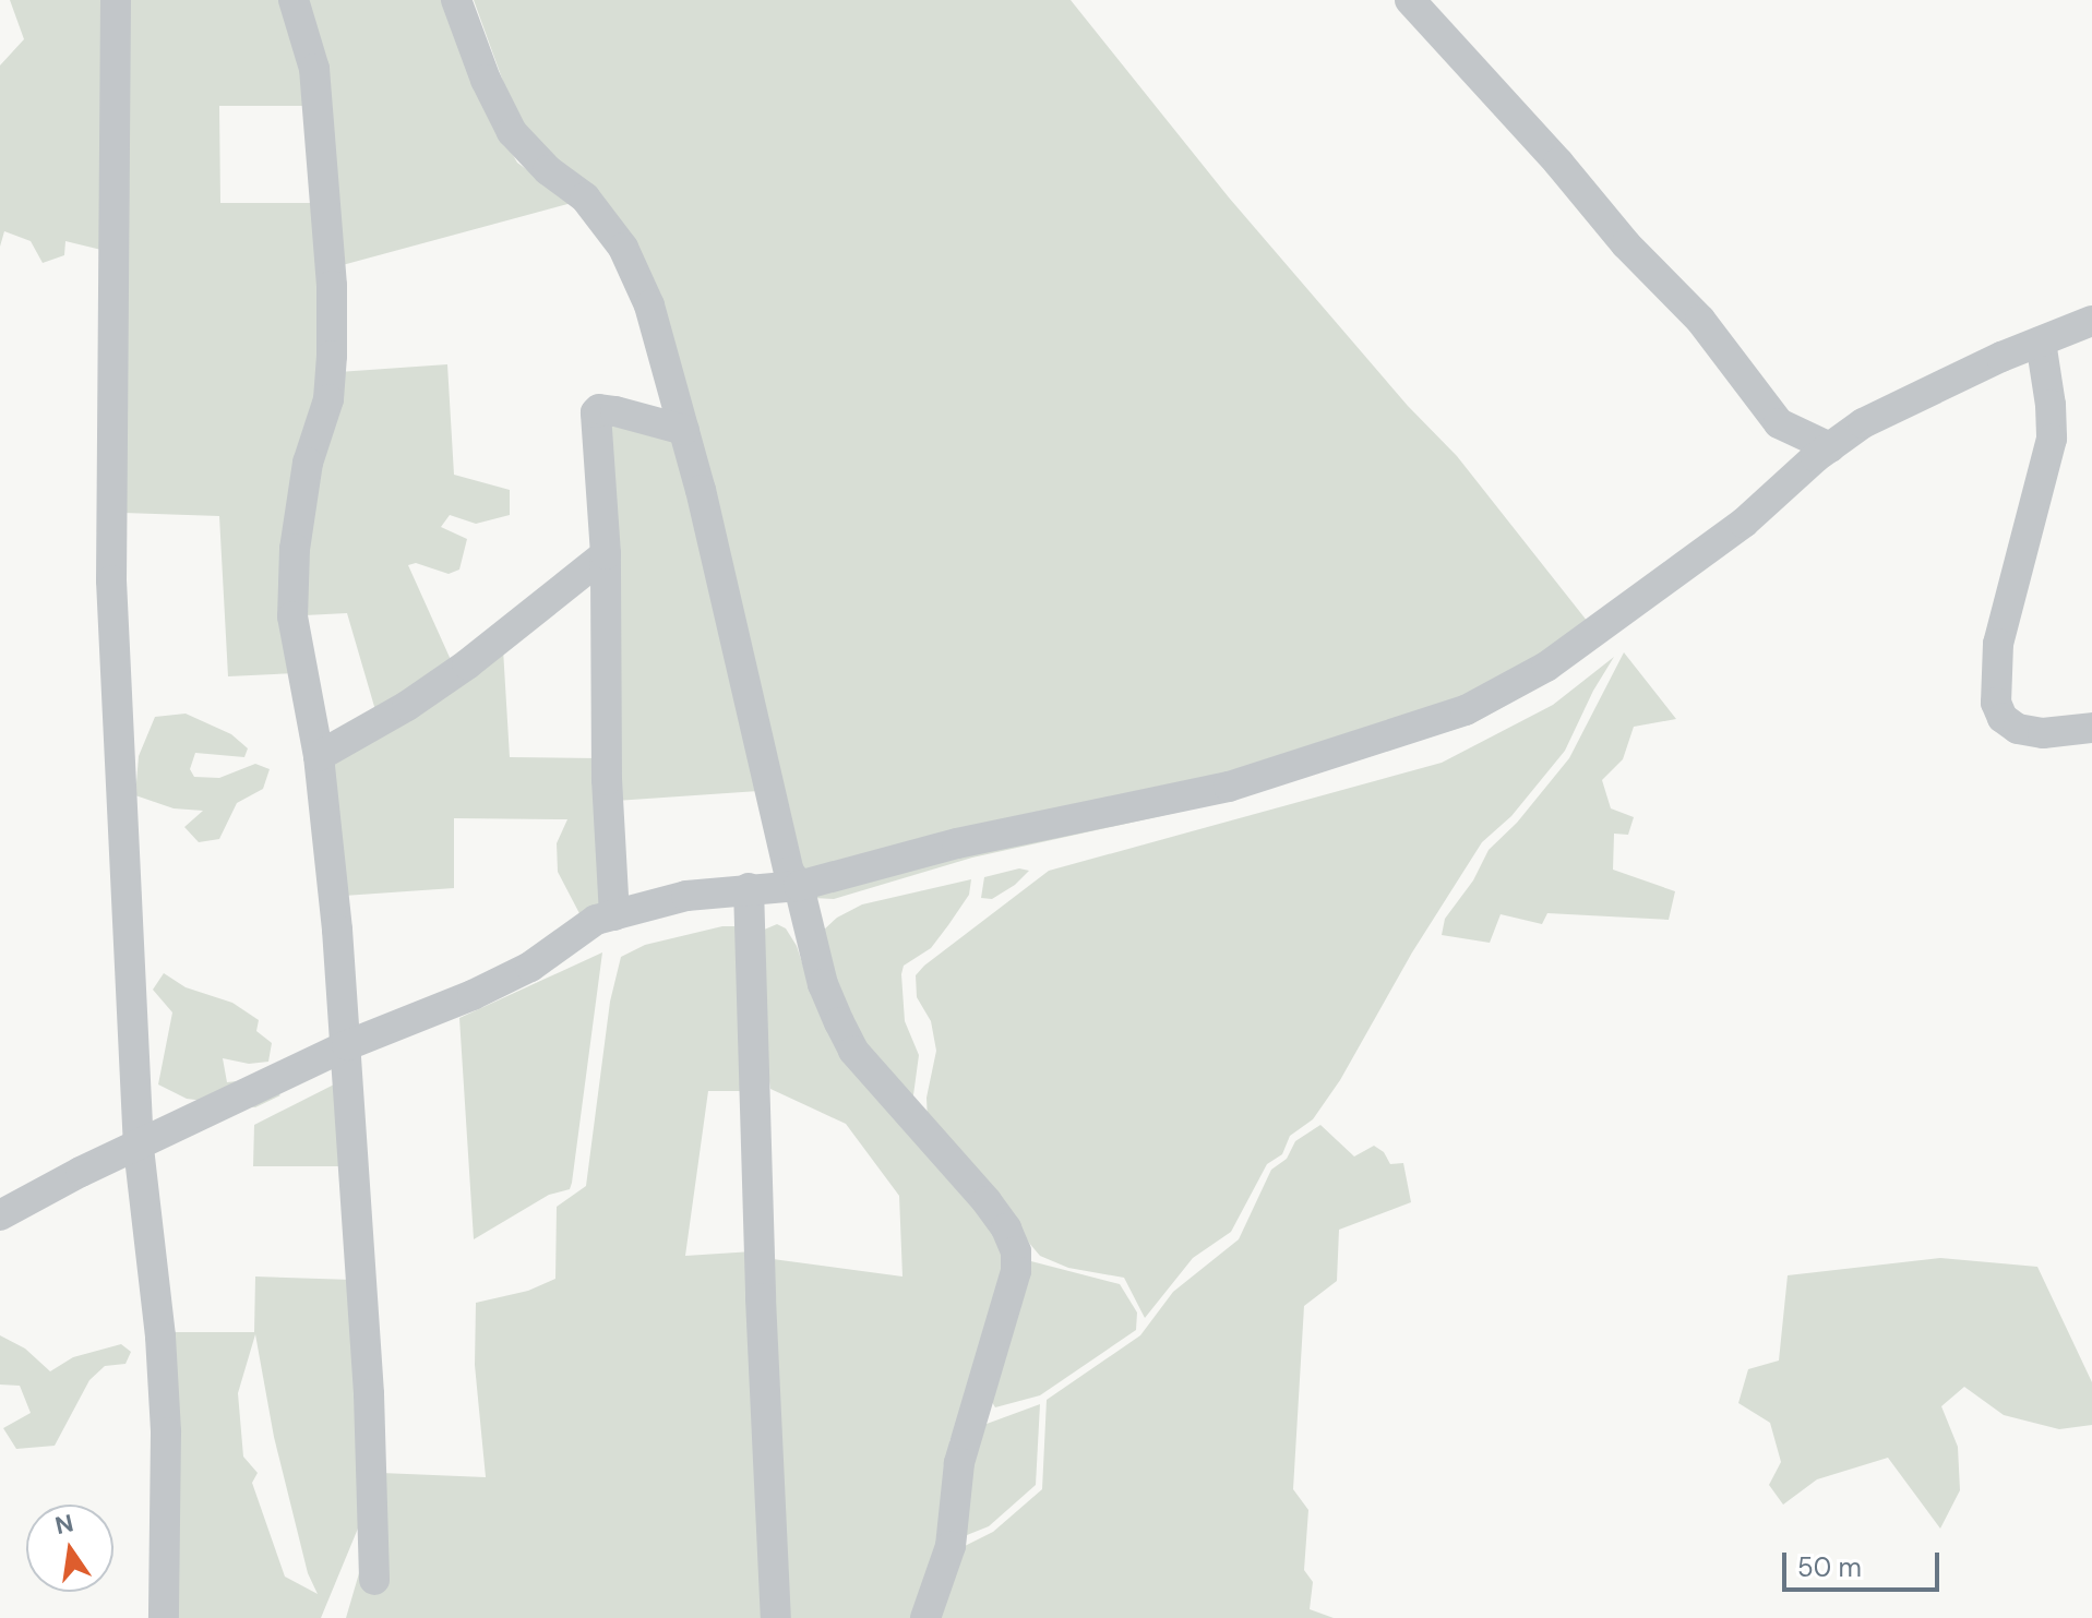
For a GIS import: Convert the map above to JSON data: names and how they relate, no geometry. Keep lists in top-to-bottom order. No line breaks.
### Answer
{"scale_bar":"50 m","north":"top"}
